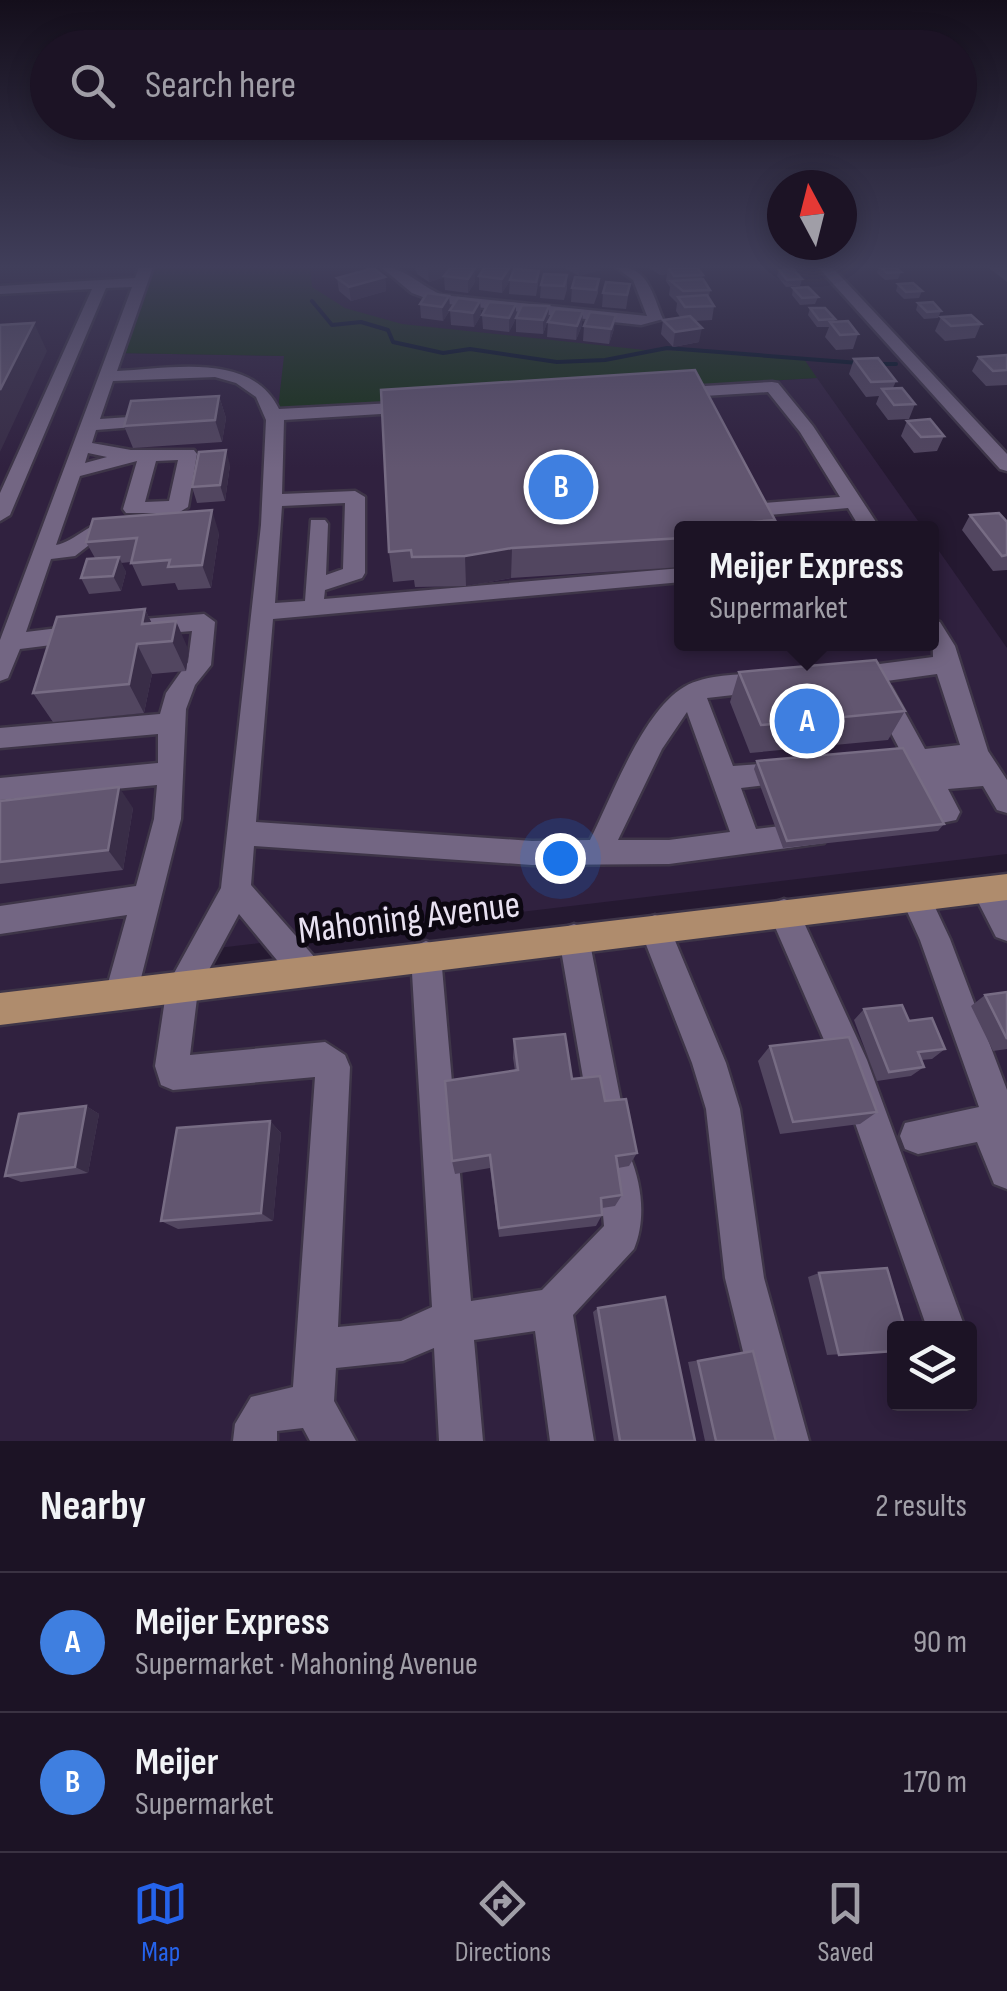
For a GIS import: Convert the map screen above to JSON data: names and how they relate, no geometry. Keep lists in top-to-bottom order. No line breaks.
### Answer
{"streets":{"main road":["Mahoning Avenue"]},"north":"top","page":{"search":"Search here","pins":["B","A"],"popup":["Meijer Express","Supermarket"],"heading":["Nearby","2 results"],"list":[{"mark":"A","name":"Meijer Express","note":"Supermarket · Mahoning Avenue","value":"90 m"},{"mark":"B","name":"Meijer","note":"Supermarket","value":"170 m"}],"nav":["Map","Directions","Saved"]}}
